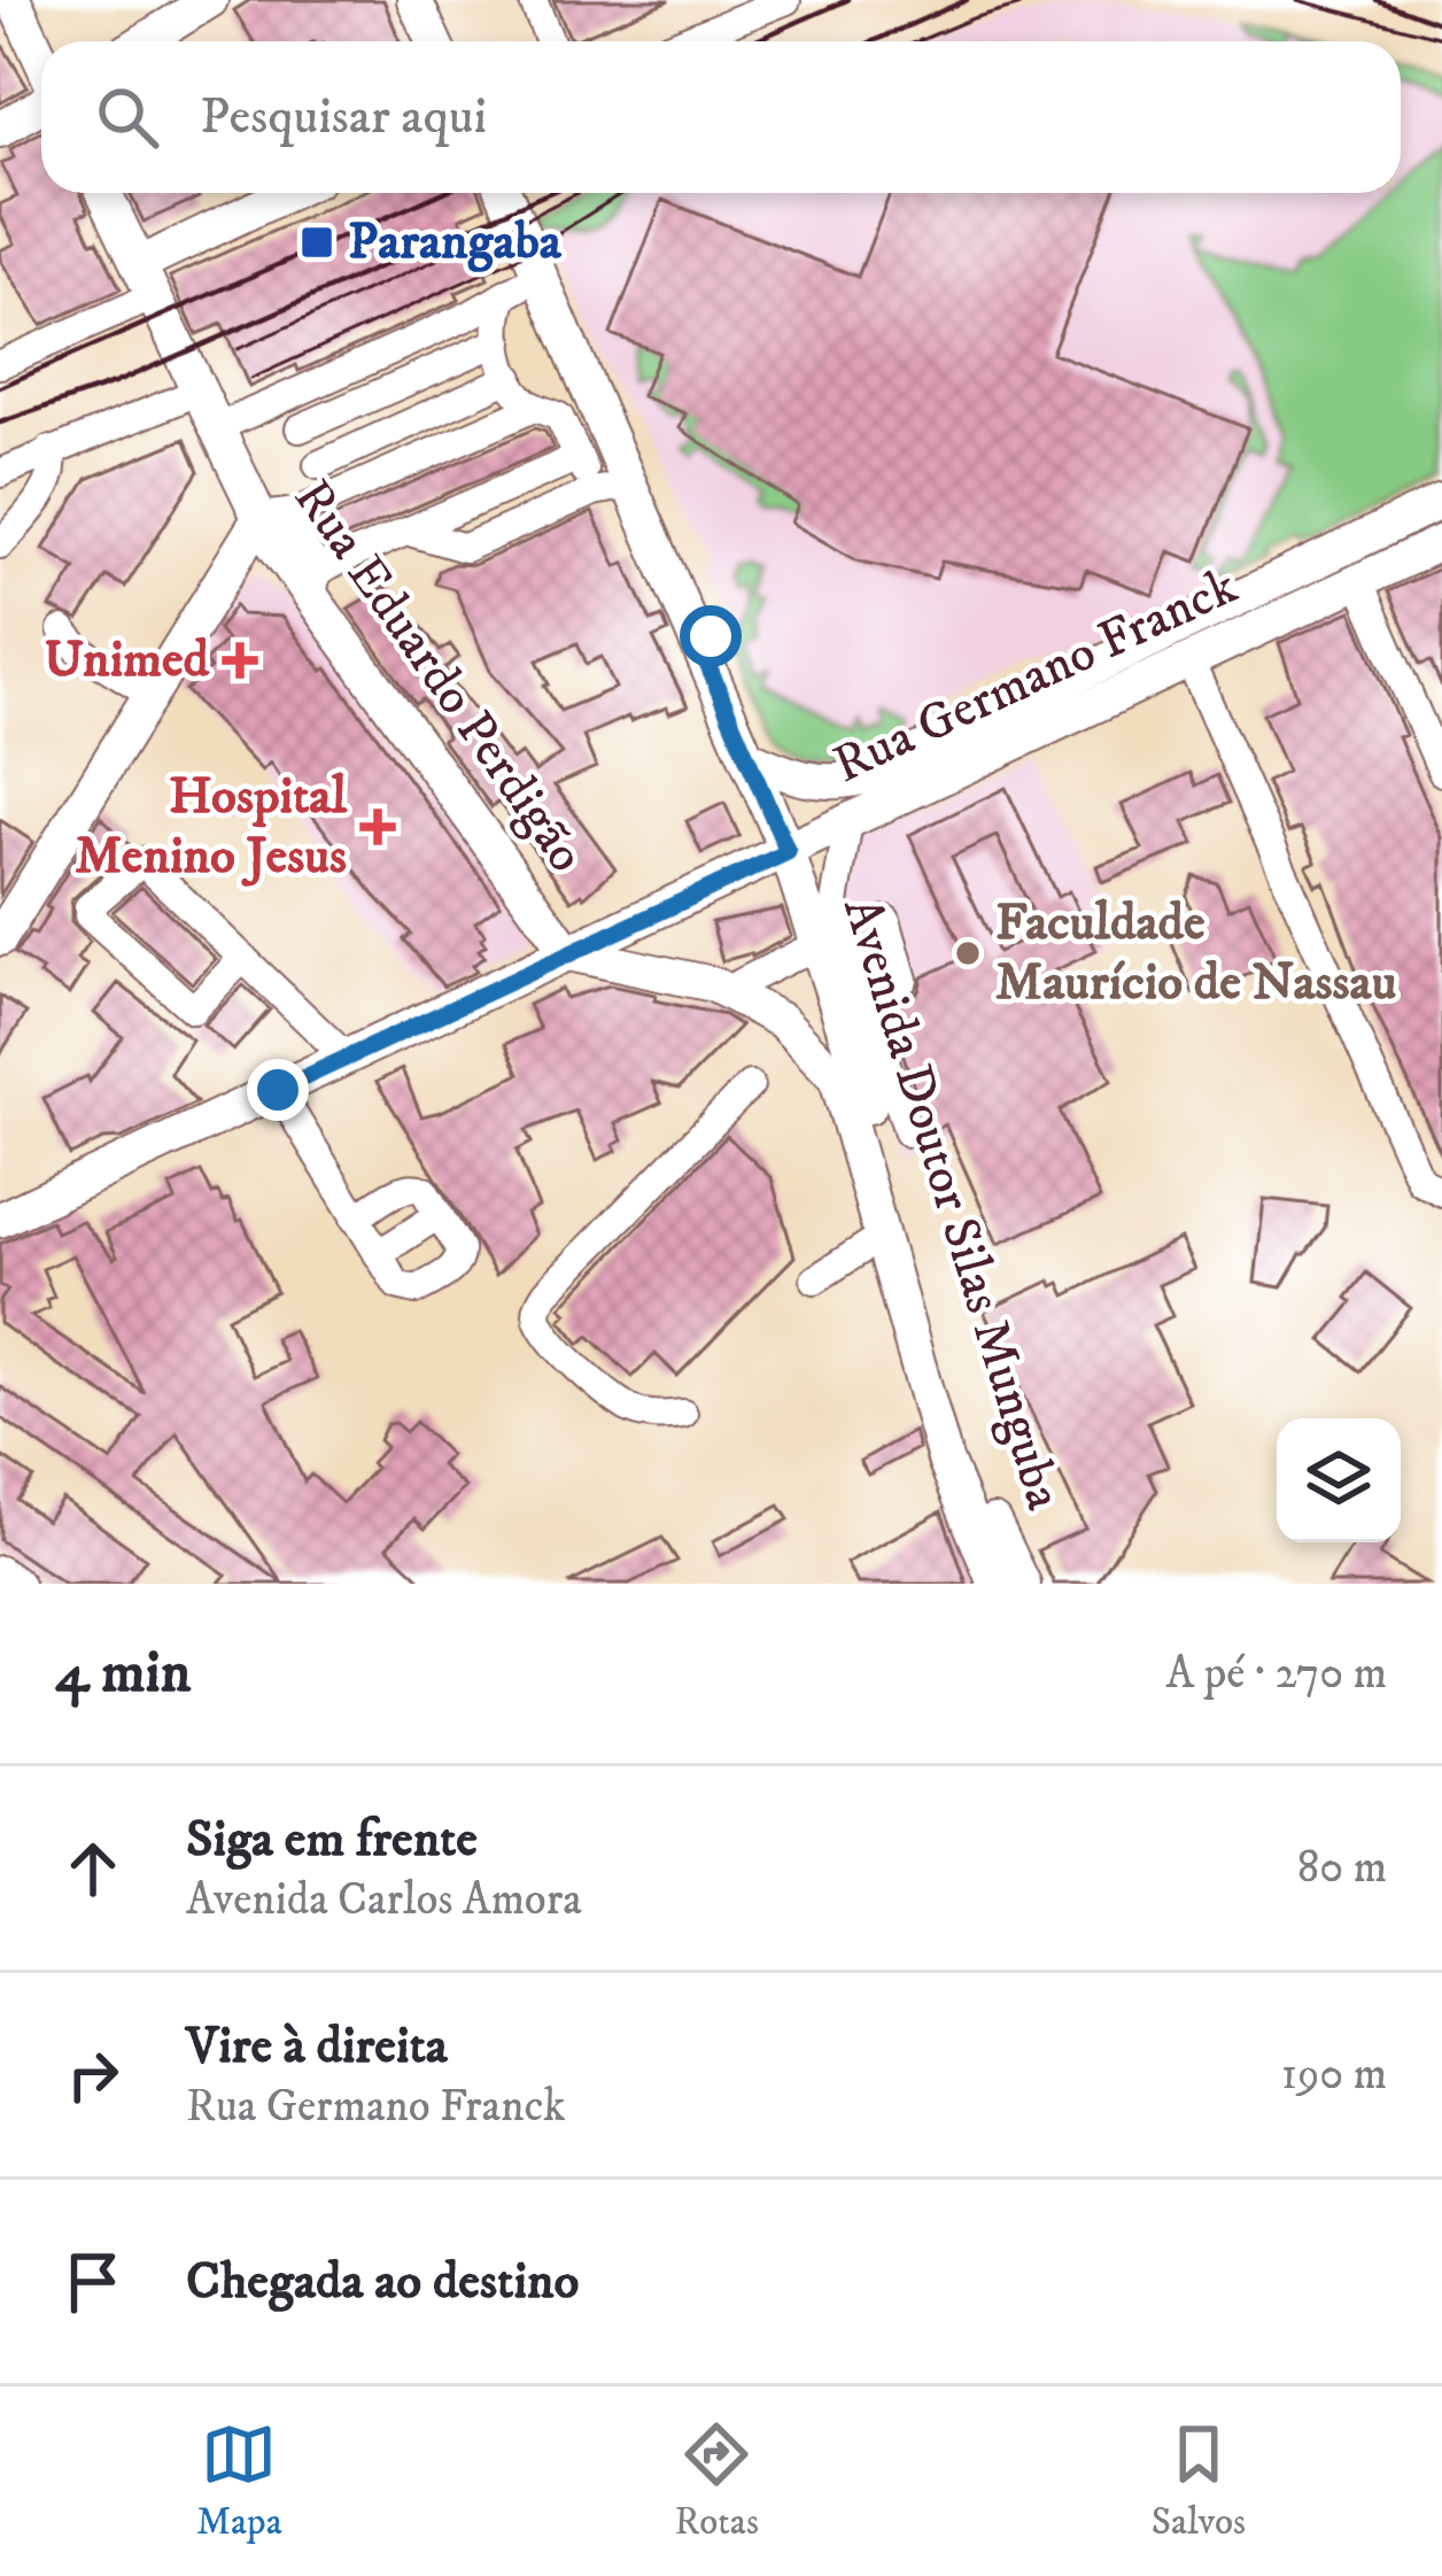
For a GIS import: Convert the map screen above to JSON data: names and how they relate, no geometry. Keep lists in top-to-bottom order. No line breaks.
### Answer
{"streets":{"main road":["Rua Eduardo Perdigão","Rua Germano Franck","Avenida Doutor Silas Munguba"]},"crossings":[["Rua Eduardo Perdigão","Rua Germano Franck"],["Rua Eduardo Perdigão","Avenida Doutor Silas Munguba"],["Rua Germano Franck","Avenida Doutor Silas Munguba"]],"places":{"transit":["Parangaba"],"health":["Unimed","Hospital Menino Jesus"],"other":["Faculdade Maurício de Nassau"]},"page":{"search":"Pesquisar aqui","heading":["4 min","A pé · 270 m"],"list":[["Siga em frente","Avenida Carlos Amora","80 m"],["Vire à direita","Rua Germano Franck","190 m"],"Chegada ao destino"],"nav":["Mapa","Rotas","Salvos"]}}
